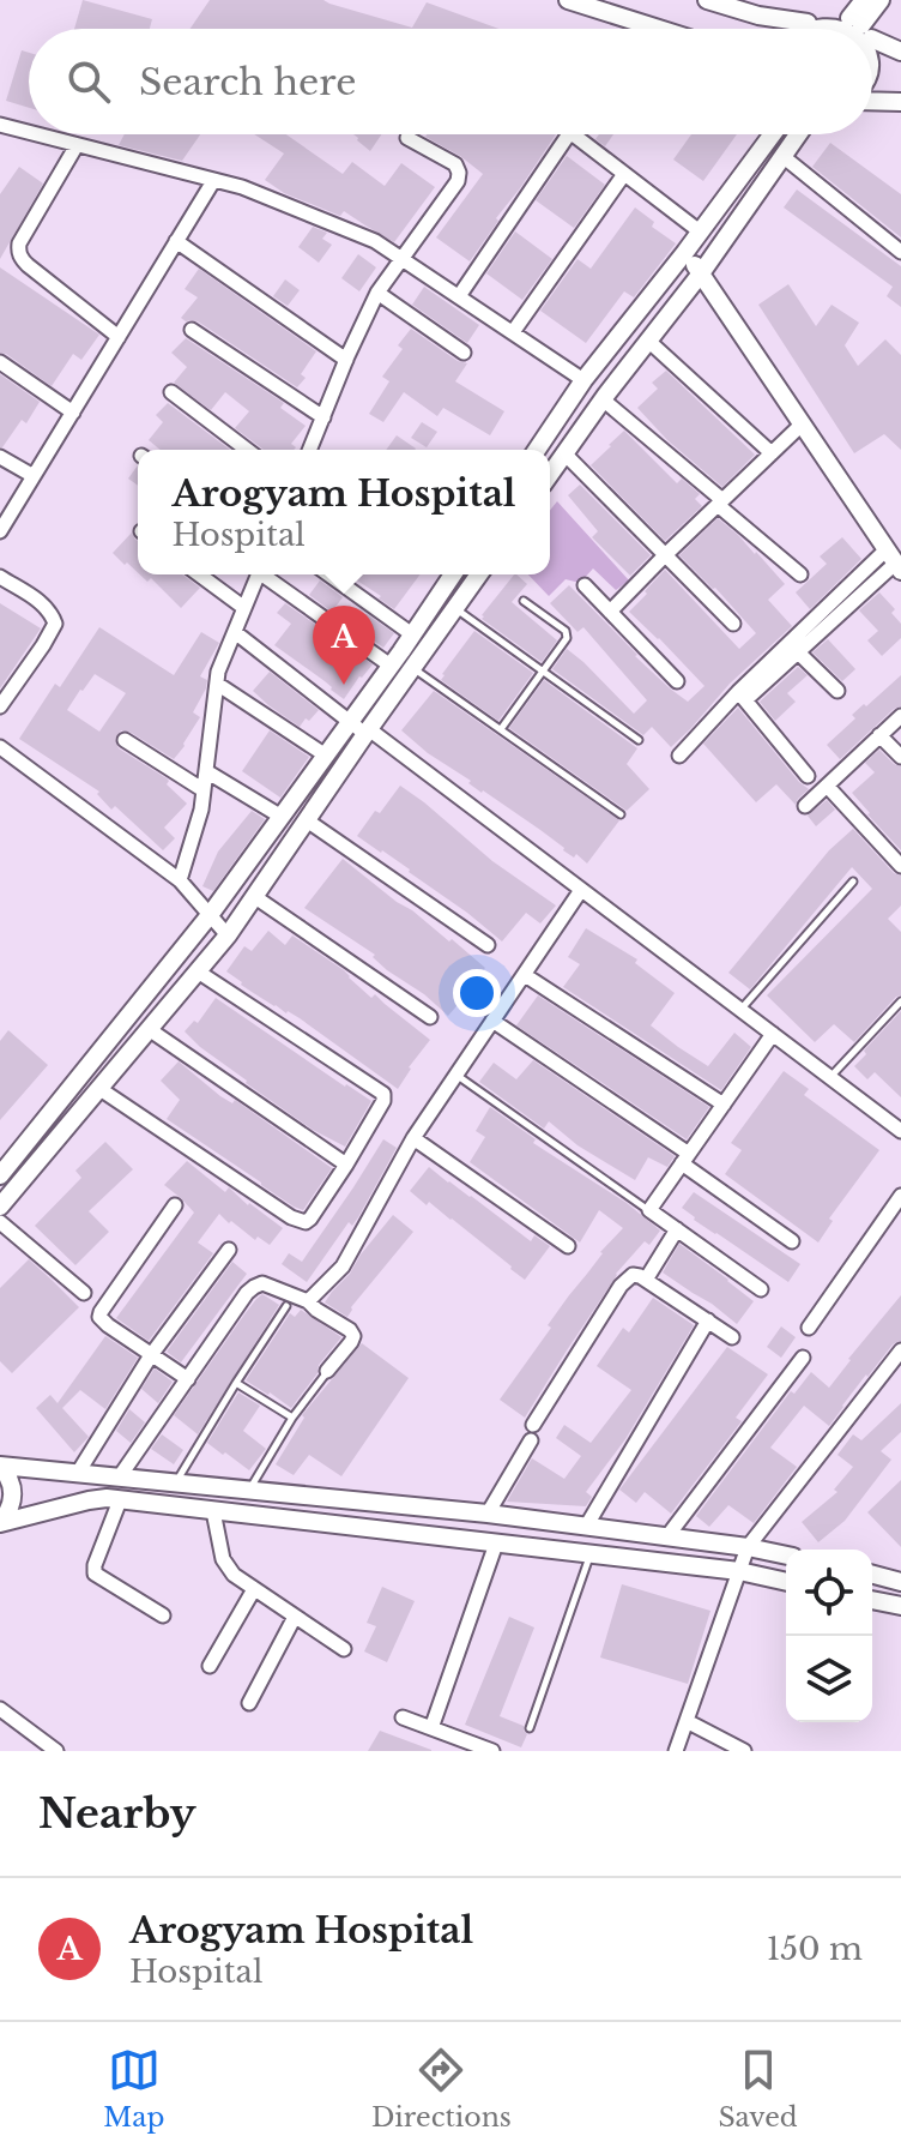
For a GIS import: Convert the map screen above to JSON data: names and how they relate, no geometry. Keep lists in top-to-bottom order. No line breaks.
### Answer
{"page":{"search":"Search here","popup":["Arogyam Hospital","Hospital"],"pins":"A","heading":"Nearby","list":[{"mark":"A","name":"Arogyam Hospital","note":"Hospital","value":"150 m"}],"nav":["Map","Directions","Saved"]}}
